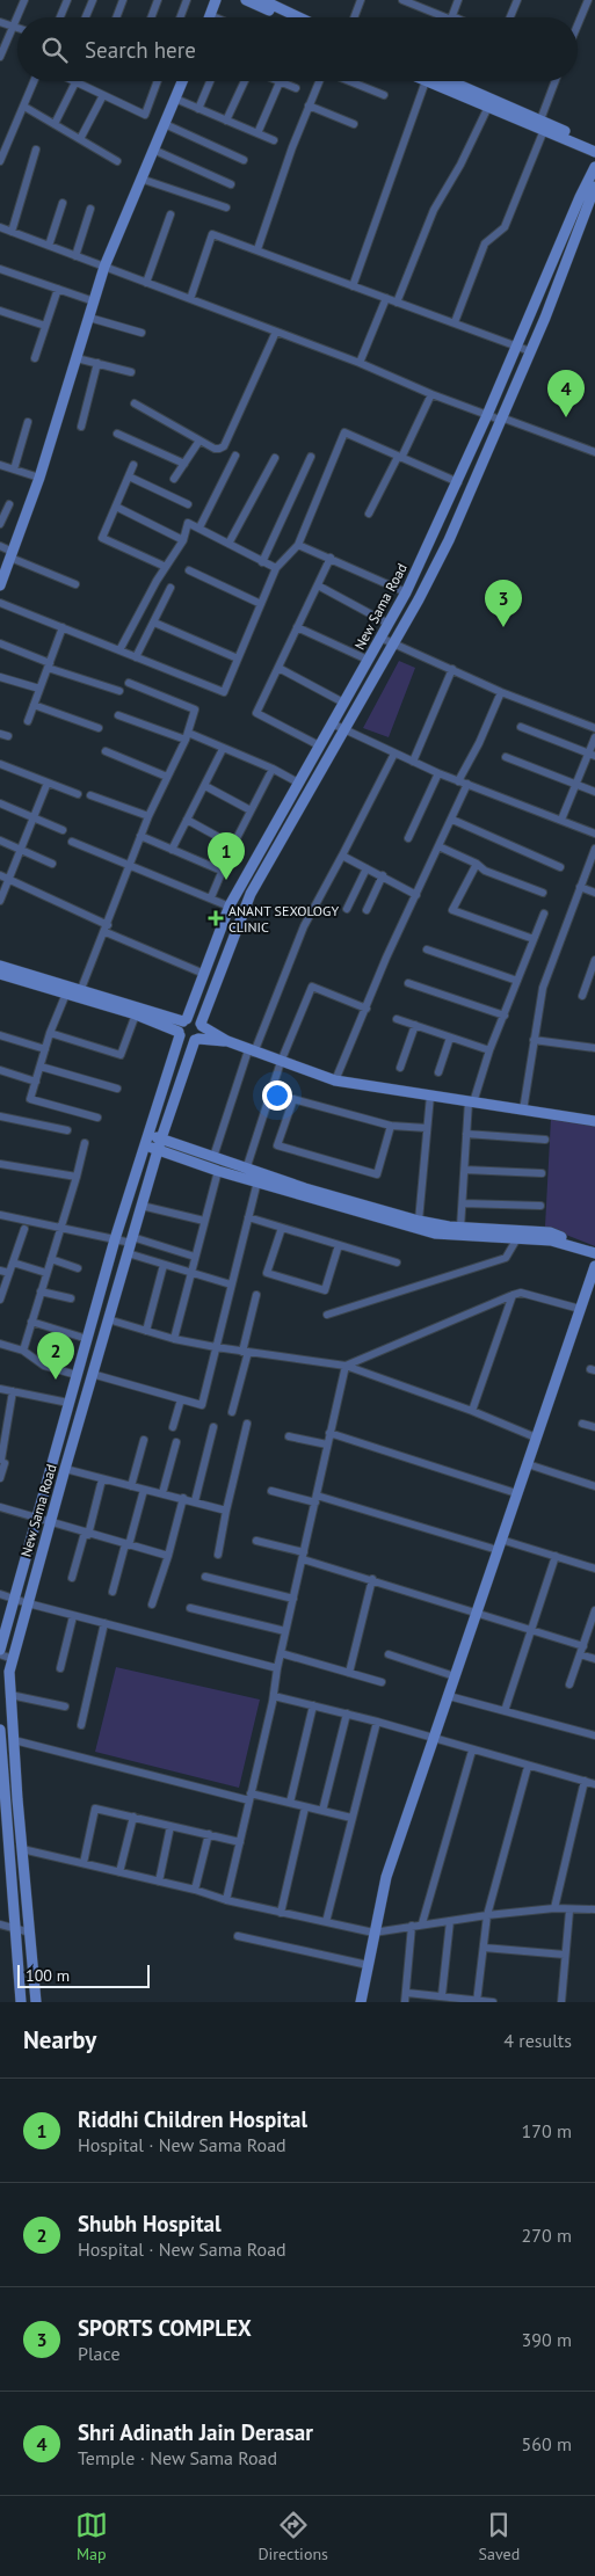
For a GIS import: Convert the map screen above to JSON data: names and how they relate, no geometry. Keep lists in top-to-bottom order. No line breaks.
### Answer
{"streets":{"main road":["New Sama Road"]},"places":{"health":["ANANT SEXOLOGY CLINIC"]},"scale_bar":"100 m","page":{"search":"Search here","pins":["4","3","1","2"],"scale":"100 m","heading":["Nearby","4 results"],"list":[{"mark":"1","name":"Riddhi Children Hospital","note":"Hospital · New Sama Road","value":"170 m"},{"mark":"2","name":"Shubh Hospital","note":"Hospital · New Sama Road","value":"270 m"},{"mark":"3","name":"SPORTS COMPLEX","note":"Place","value":"390 m"},{"mark":"4","name":"Shri Adinath Jain Derasar","note":"Temple · New Sama Road","value":"560 m"}],"nav":["Map","Directions","Saved"]}}
